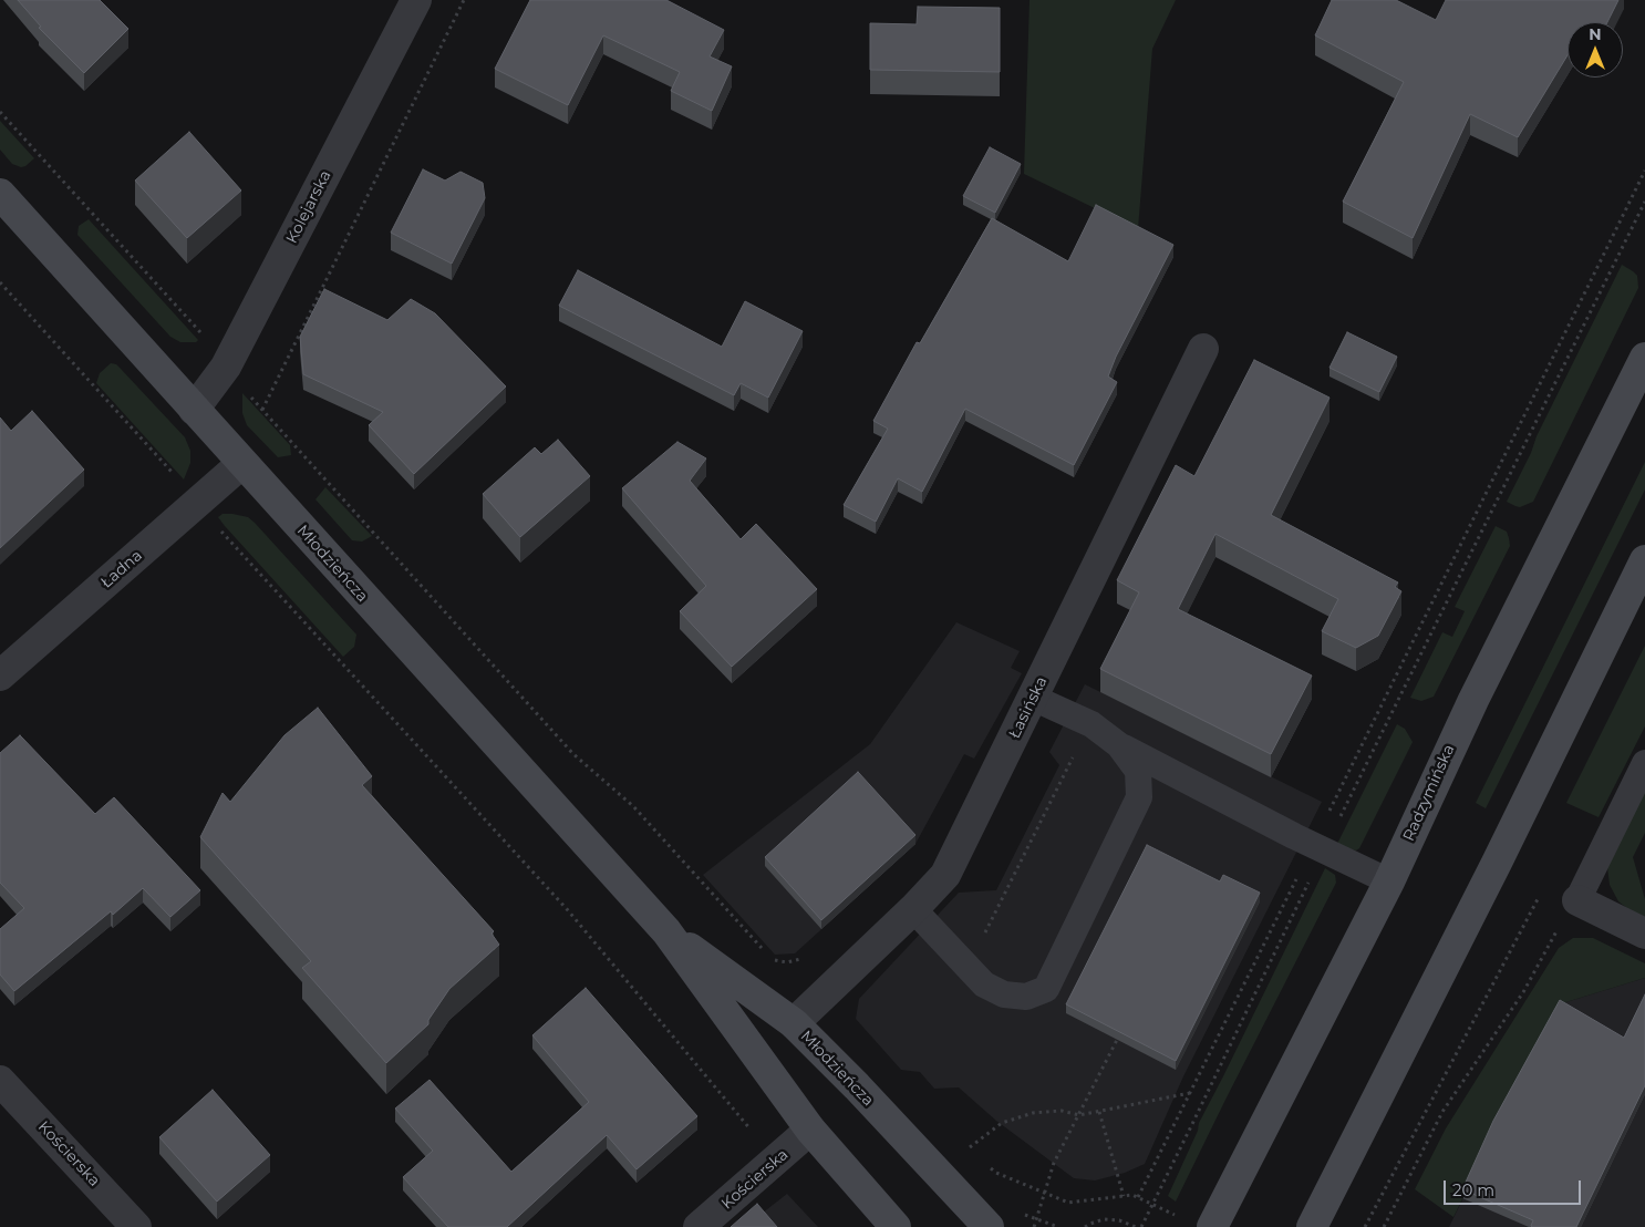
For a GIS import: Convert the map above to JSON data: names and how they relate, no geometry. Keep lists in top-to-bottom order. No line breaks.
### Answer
{"streets":{"main road":["Młodzieńcza","Radzymińska"],"street":["Kolejarska","Ładna","Łasińska","Kościerska"]},"crossings":[["Kolejarska","Młodzieńcza"],["Młodzieńcza","Ładna"],["Młodzieńcza","Łasińska"],["Młodzieńcza","Kościerska"]],"scale_bar":"20 m","north":"top"}
